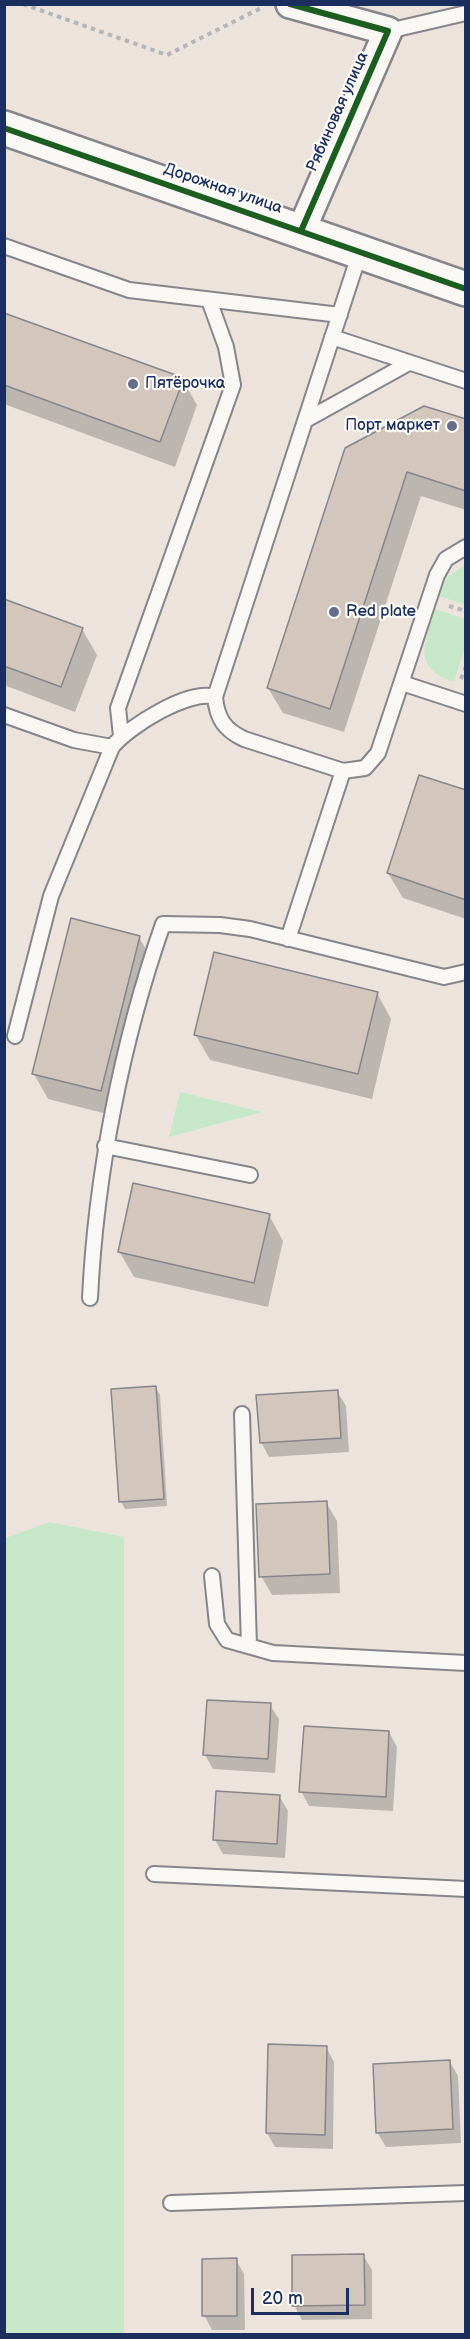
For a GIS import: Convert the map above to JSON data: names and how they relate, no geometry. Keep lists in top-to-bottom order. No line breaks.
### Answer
{"streets":{"street":["Рябиновая улица","Дорожная улица"]},"crossings":[["Рябиновая улица","Дорожная улица"]],"places":["Пятёрочка","Порт маркет","Red plate"],"scale_bar":"20 m"}
